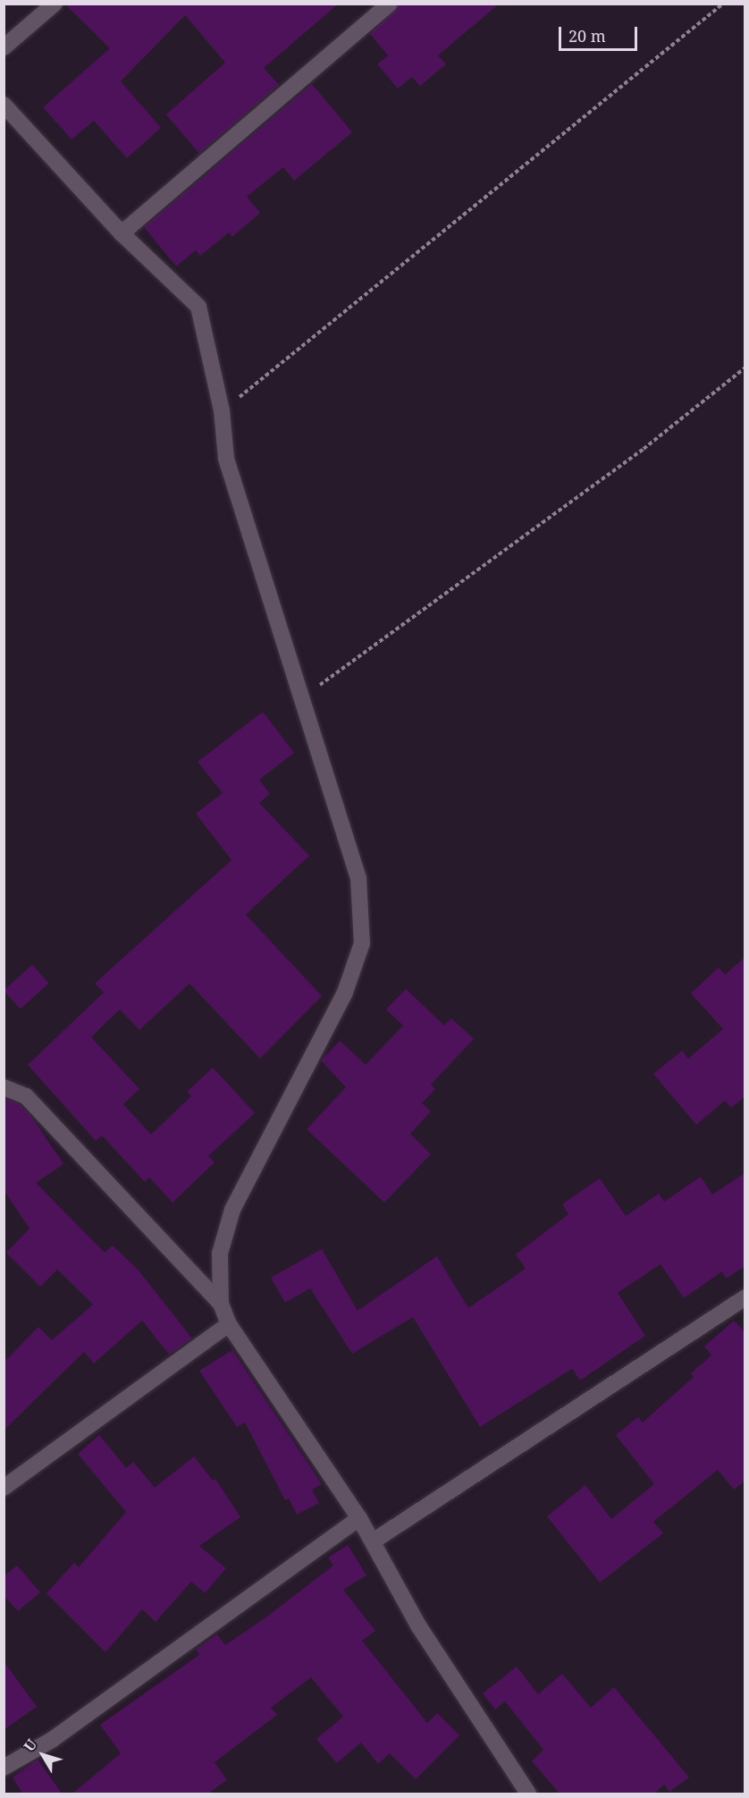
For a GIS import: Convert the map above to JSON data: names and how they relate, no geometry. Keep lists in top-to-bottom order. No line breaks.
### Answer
{"scale_bar":"20 m","north":"top left"}
